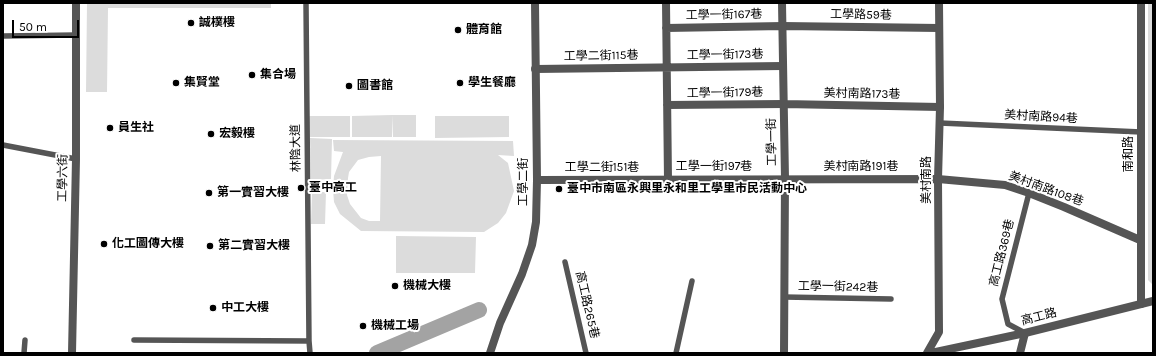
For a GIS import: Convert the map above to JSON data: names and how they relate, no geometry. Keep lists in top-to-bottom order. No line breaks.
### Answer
{"streets":{"street":["工學一街167巷","工學路59巷","工學一街173巷","工學二街115巷","工學一街179巷","美村南路173巷","工學一街","南和路","工學一街197巷","美村南路191巷","工學二街151巷","工學六街","美村南路","工學二街","美村南路108巷","高工路"],"lane":["美村南路94巷","林陰大道","高工路369巷","工學一街242巷","高工路265巷"]},"crossings":[["工學一街167巷","工學路59巷"],["工學一街167巷","工學一街"],["工學路59巷","工學一街"],["工學路59巷","美村南路"],["工學一街173巷","工學二街115巷"],["工學一街173巷","工學一街"],["工學二街115巷","工學二街"],["工學一街179巷","美村南路173巷"],["工學一街179巷","工學一街"],["美村南路173巷","工學一街"],["美村南路173巷","美村南路"],["美村南路94巷","南和路"],["美村南路94巷","美村南路"],["工學一街","工學一街197巷"],["工學一街","美村南路191巷"],["工學一街","工學一街242巷"],["南和路","美村南路108巷"],["南和路","高工路"],["工學一街197巷","美村南路191巷"],["工學一街197巷","工學二街151巷"],["美村南路191巷","美村南路"],["美村南路191巷","美村南路108巷"],["工學二街151巷","工學二街"],["美村南路","美村南路108巷"],["美村南路108巷","高工路369巷"],["高工路369巷","高工路"]],"places":["誠樸樓","體育館","集合場","集賢堂","學生餐廳","圖書館","員生社","宏毅樓","臺中高工","臺中市南區永興里永和里工學里市民活動中心","第一實習大樓","化工圖傳大樓","第二實習大樓","機械大樓","中工大樓","機械工場"],"scale_bar":"50 m"}
